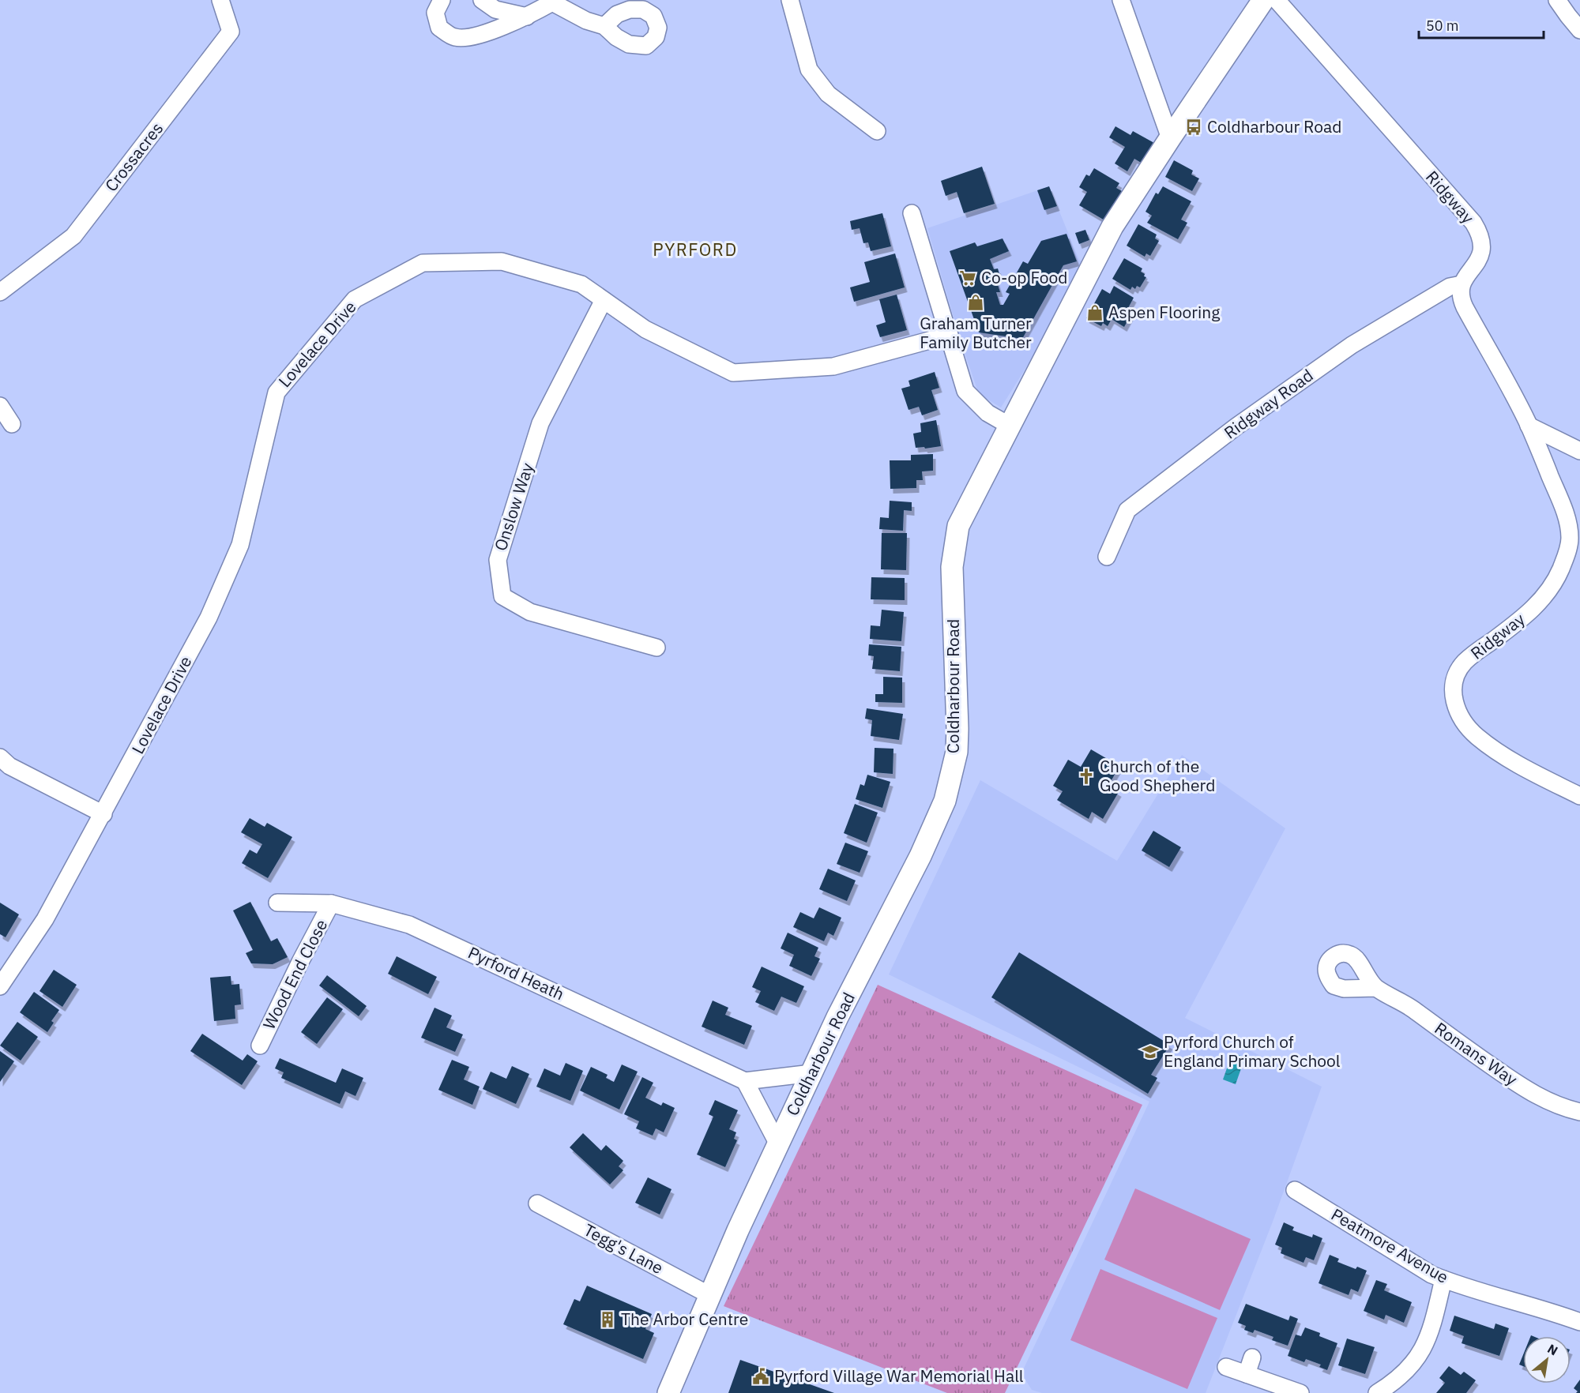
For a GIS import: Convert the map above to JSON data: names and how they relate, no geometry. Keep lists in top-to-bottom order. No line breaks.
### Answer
{"streets":{"main road":["Coldharbour Road"],"street":["Crossacres","Ridgway","Lovelace Drive","Ridgway Road","Onslow Way","Pyrford Heath","Wood End Close","Romans Way","Peatmore Avenue","Tegg's Lane"]},"crossings":[["Ridgway","Ridgway Road"],["Lovelace Drive","Onslow Way"],["Coldharbour Road","Tegg's Lane"],["Pyrford Heath","Wood End Close"]],"districts":["PYRFORD"],"places":{"bus stop":["Coldharbour Road"],"supermarket":["Co-op Food"],"shop":["Graham Turner Family Butcher","Aspen Flooring"],"church":["Church of the Good Shepherd"],"school or university":["Pyrford Church of England Primary School"],"building":["The Arbor Centre"],"public building":["Pyrford Village War Memorial Hall"]},"scale_bar":"50 m","north":"top right"}
